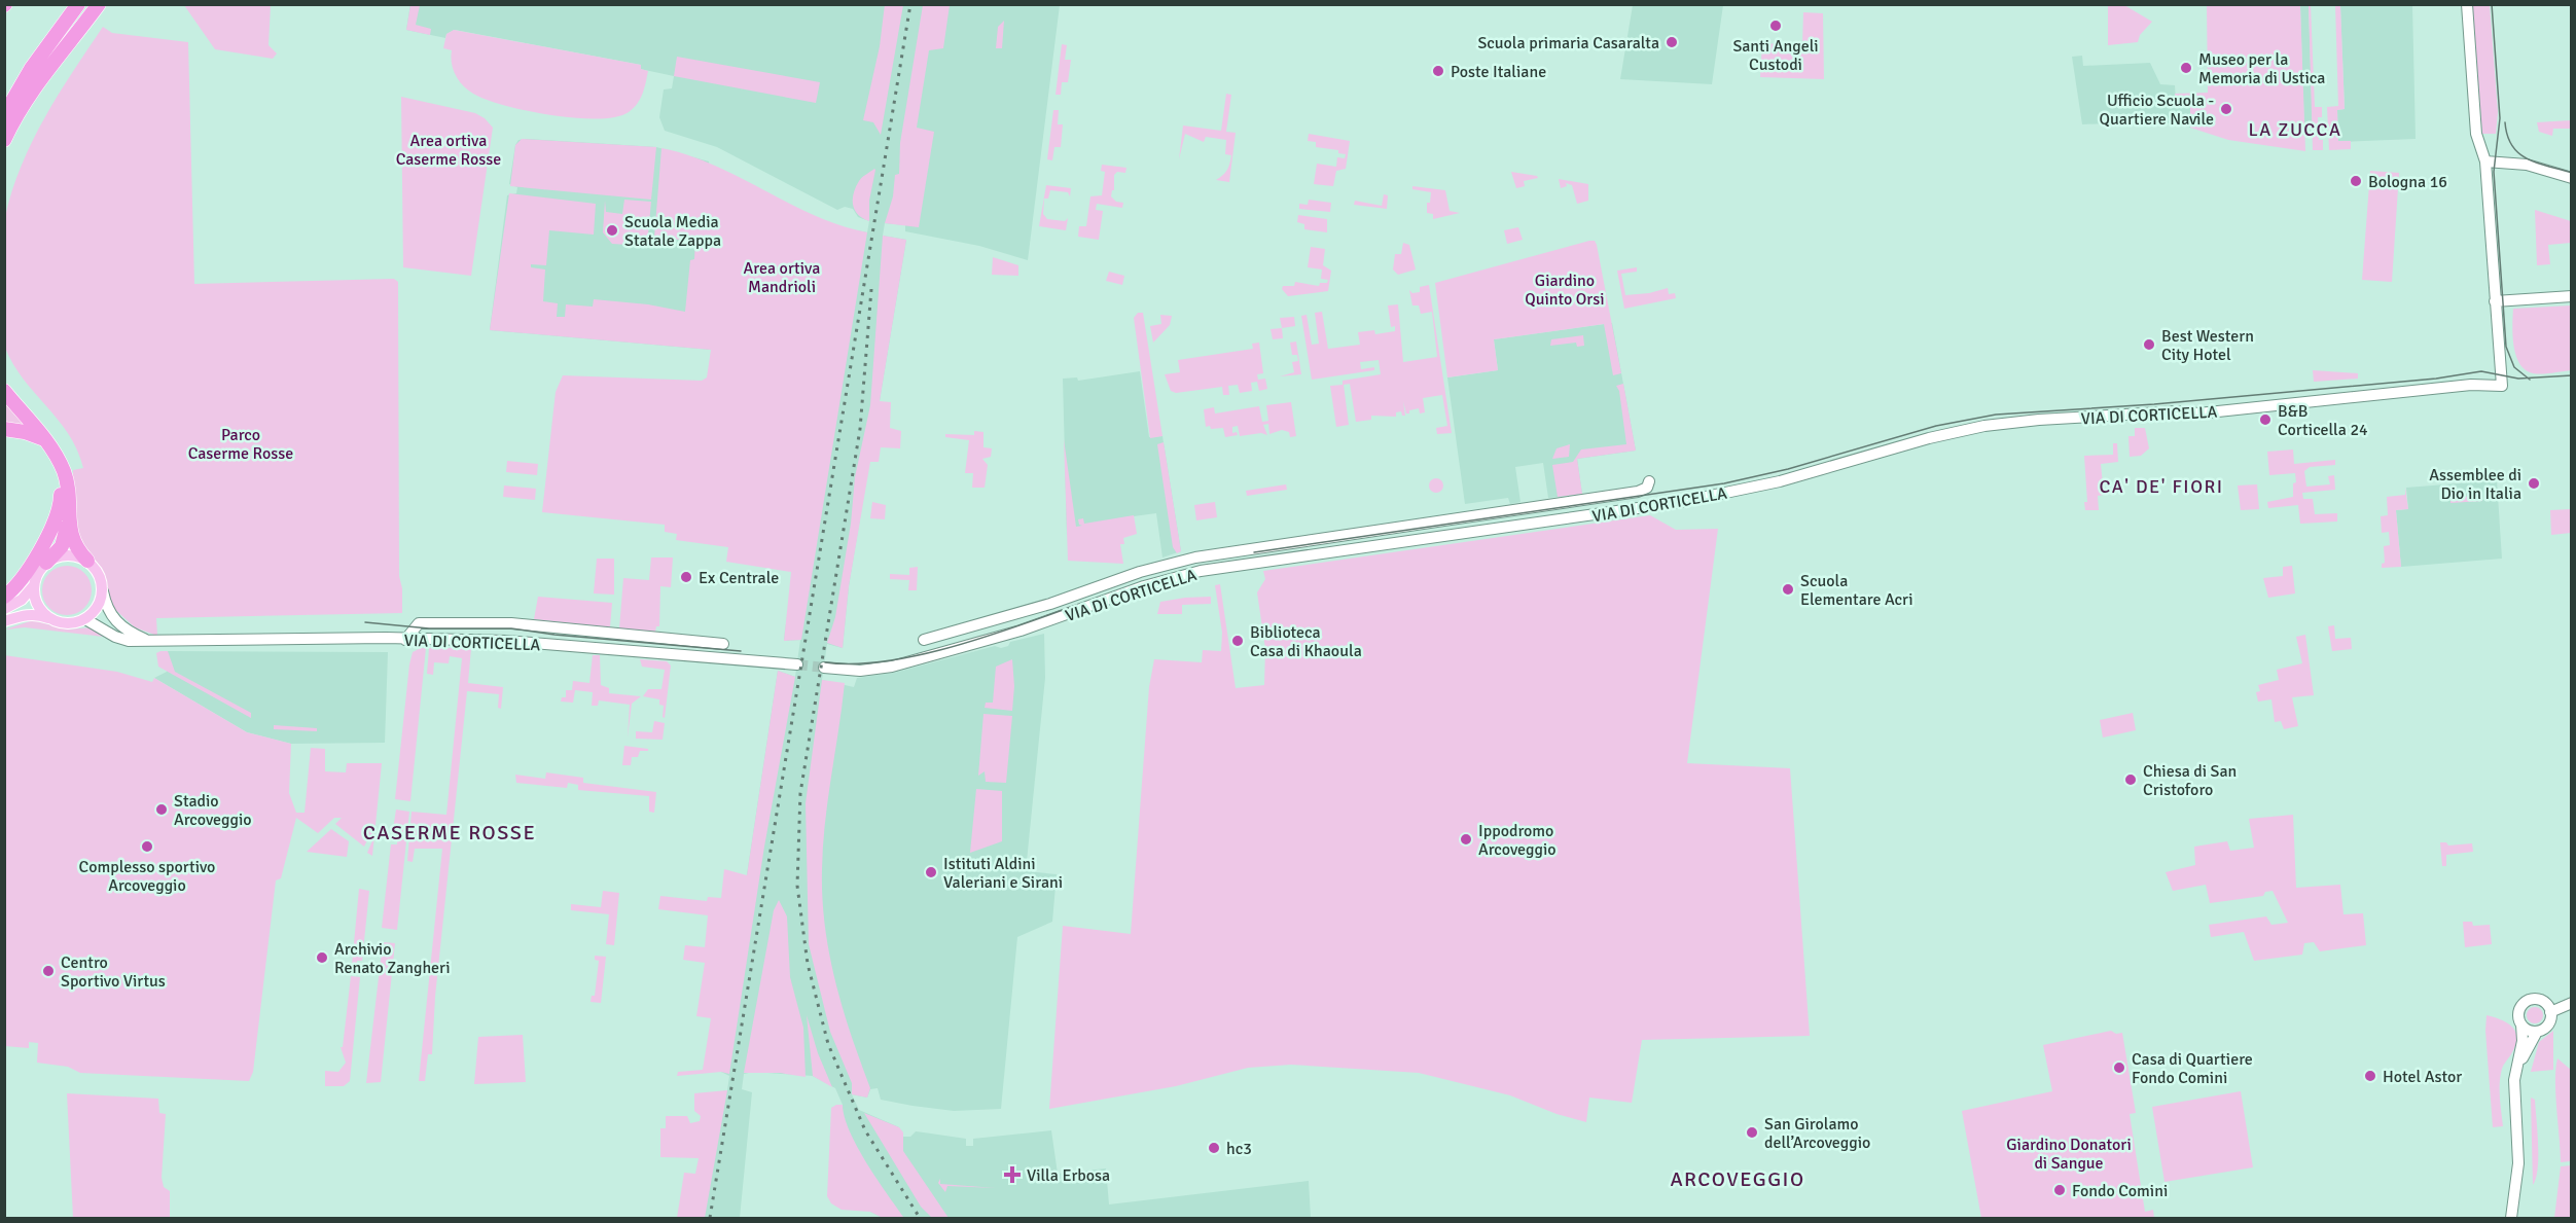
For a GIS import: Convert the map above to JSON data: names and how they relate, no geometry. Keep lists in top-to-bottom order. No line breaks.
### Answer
{"streets":{"main road":["VIA DI CORTICELLA"]},"districts":["LA ZUCCA","CA' DE' FIORI","CASERME ROSSE","ARCOVEGGIO"],"parks":["Area ortiva Caserme Rosse","Area ortiva Mandrioli","Giardino Quinto Orsi","Parco Caserme Rosse","Giardino Donatori di Sangue"],"places":{"other":["Santi Angeli Custodi","Scuola primaria Casaralta","Museo per la Memoria di Ustica","Poste Italiane","Ufficio Scuola - Quartiere Navile","Bologna 16","Scuola Media Statale Zappa","Best Western City Hotel","B&B Corticella 24","Assemblee di Dio in Italia","Ex Centrale","Scuola Elementare Acri","Biblioteca Casa di Khaoula","Chiesa di San Cristoforo","Stadio Arcoveggio","Ippodromo Arcoveggio","Complesso sportivo Arcoveggio","Istituti Aldini Valeriani e Sirani","Archivio Renato Zangheri","Centro Sportivo Virtus","Casa di Quartiere Fondo Comini","Hotel Astor","San Girolamo dell’Arcoveggio","hc3","Fondo Comini"],"health":["Villa Erbosa"]}}
